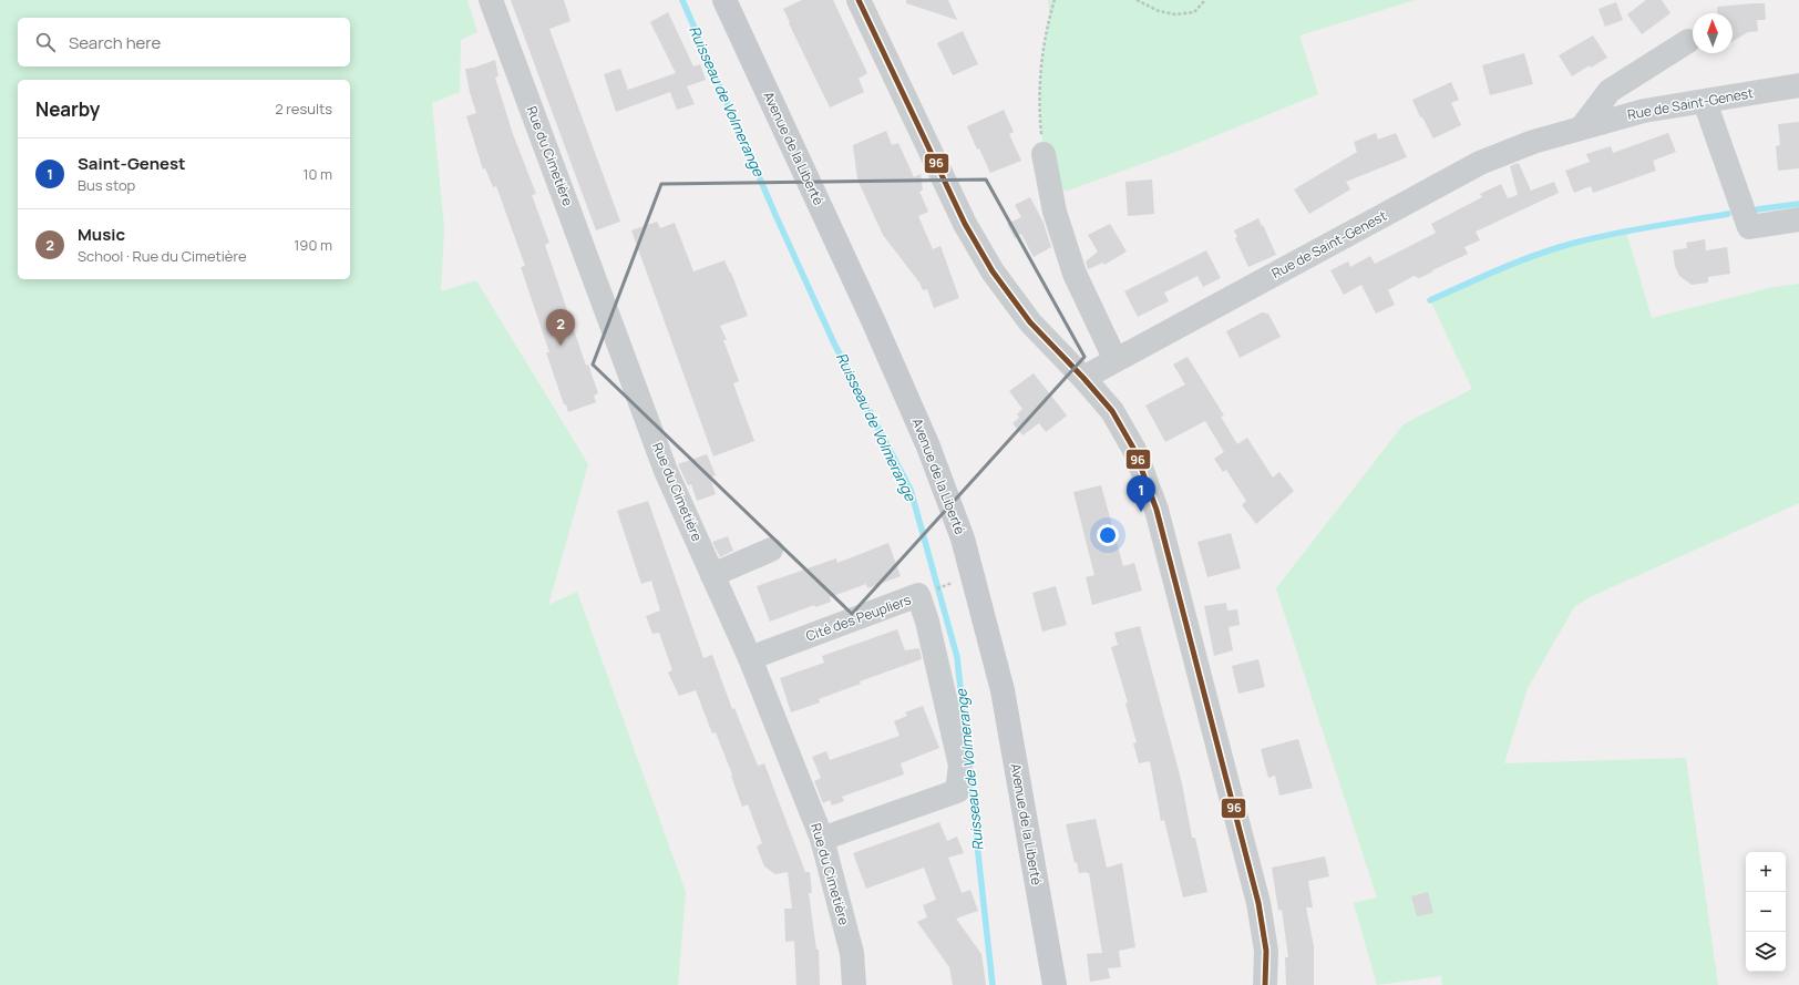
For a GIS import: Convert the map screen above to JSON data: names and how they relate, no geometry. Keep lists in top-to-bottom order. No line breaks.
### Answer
{"streets":{"main road":["Avenue de la Liberté"],"street":["Rue de Saint-Genest","Rue du Cimetière","Cité des Peupliers"]},"crossings":[["Rue du Cimetière","Cité des Peupliers"]],"water":["Ruisseau de Volmerange"],"lines":["transit line 96"],"north":"top","page":{"search":"Search here","heading":["Nearby","2 results"],"list":[{"mark":"1","name":"Saint-Genest","note":"Bus stop","value":"10 m"},{"mark":"2","name":"Music","note":"School · Rue du Cimetière","value":"190 m"}],"pins":["2","1"],"map_buttons":["+","−"]}}
